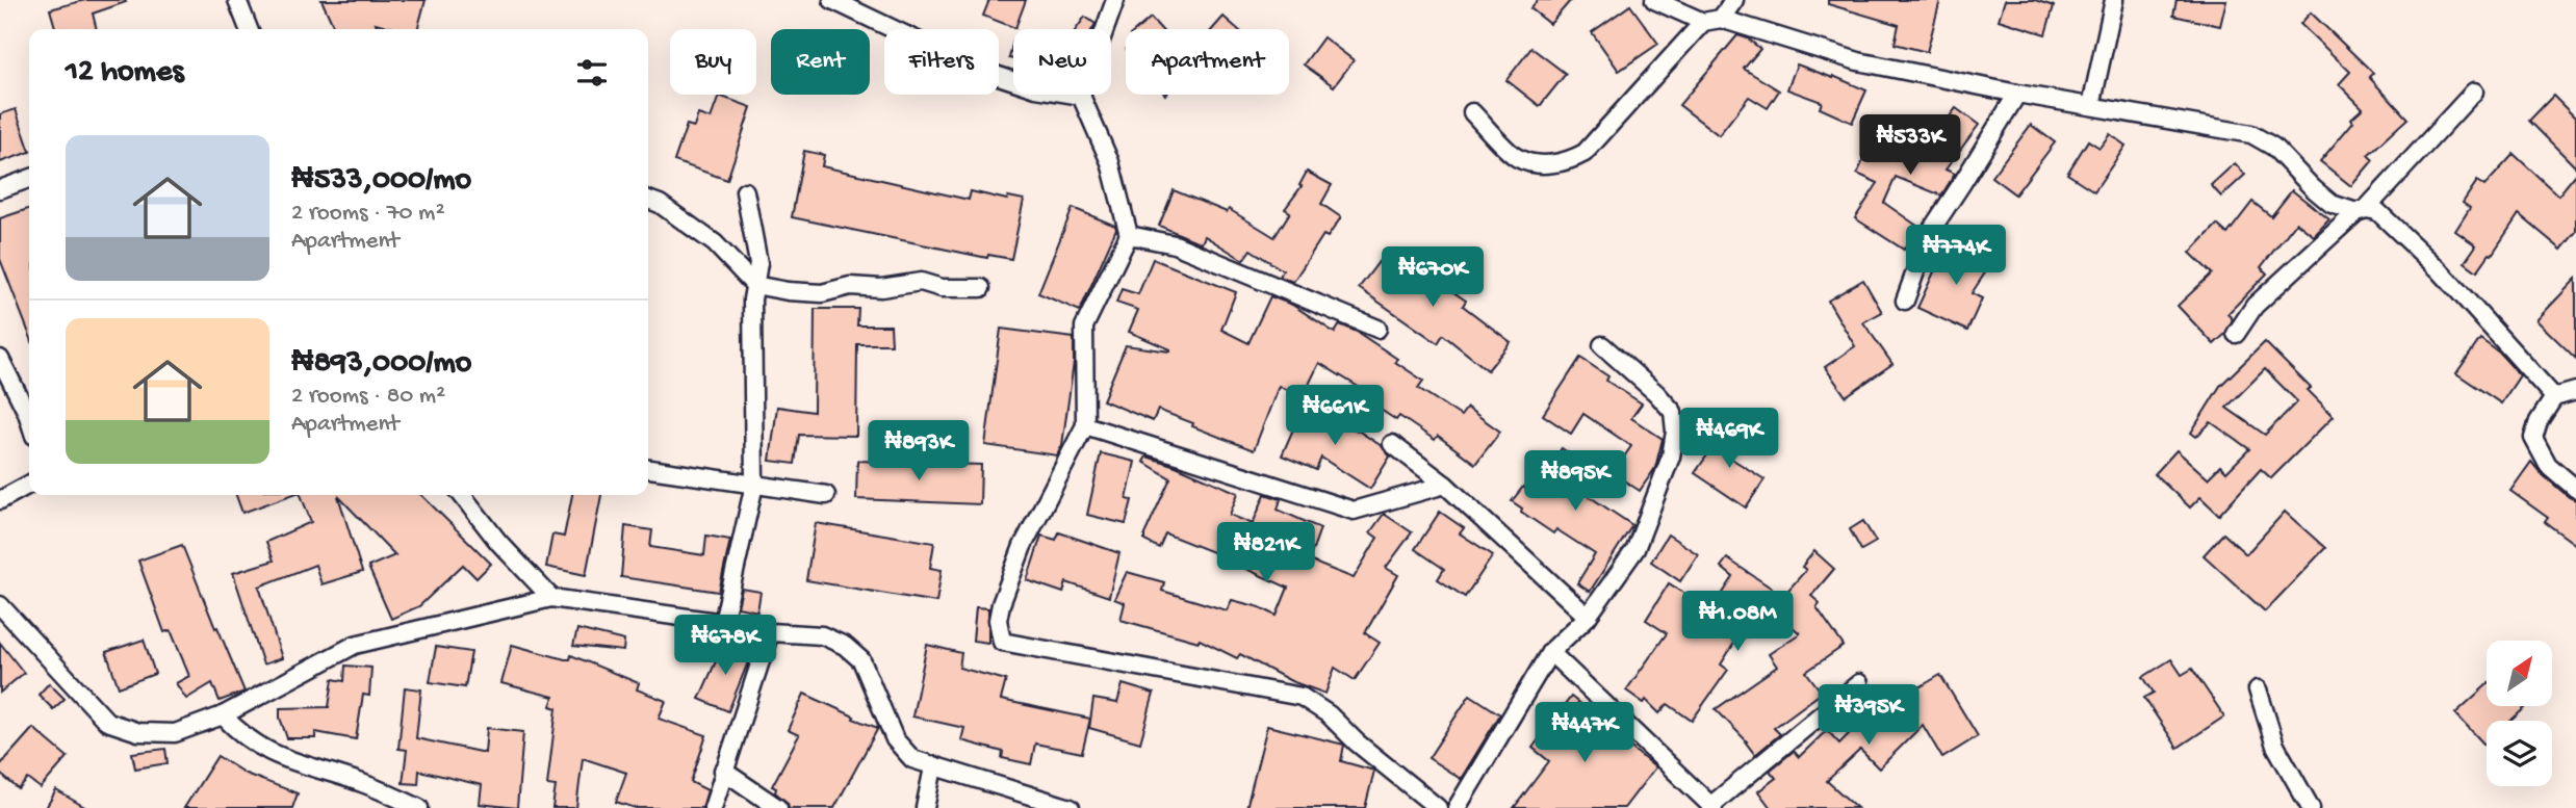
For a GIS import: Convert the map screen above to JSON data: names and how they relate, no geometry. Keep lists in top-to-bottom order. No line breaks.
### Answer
{"north":"top right","page":{"chip":["Buy","Rent","Filters","New","Apartment"],"heading":"12 homes","price":["₦533K","₦774K","₦670K","₦661K","₦469K","₦893K","₦895K","₦821K","₦1.08M","₦678K","₦395K","₦447K"],"list":[{"name":"₦533,000/mo","note":"2 rooms · 70 m² · Apartment"},{"name":"₦893,000/mo","note":"2 rooms · 80 m² · Apartment"}]}}
